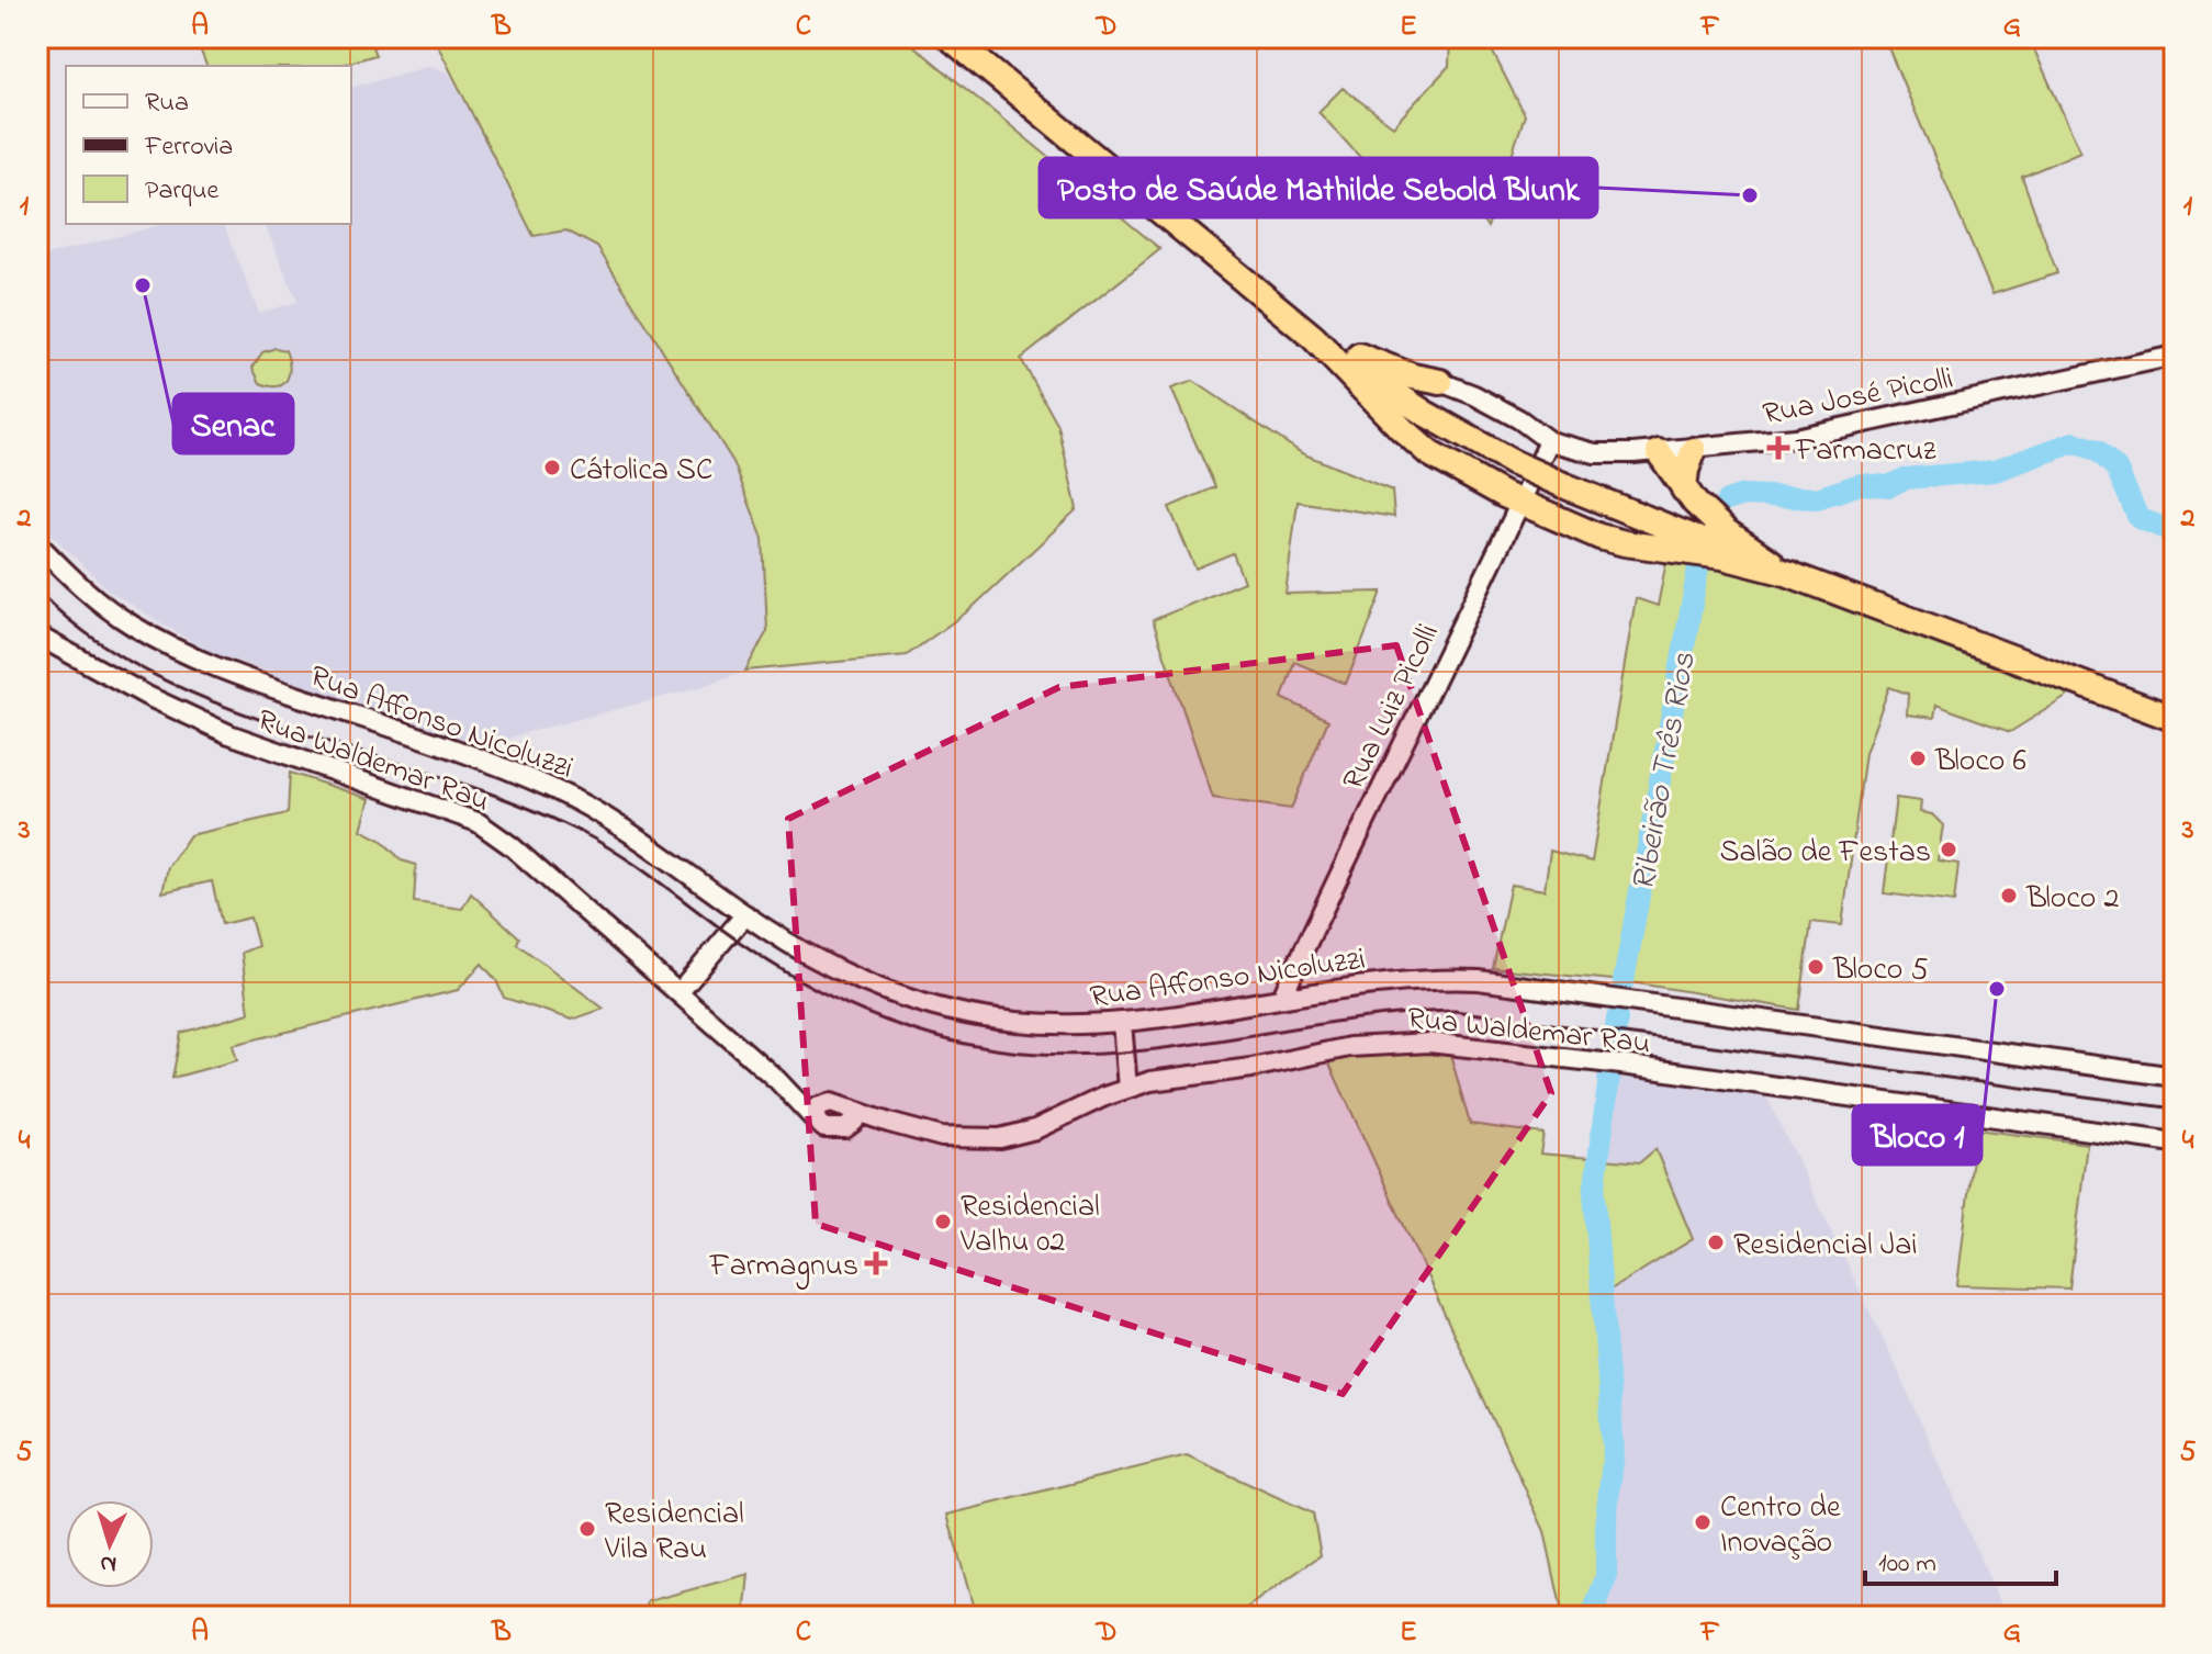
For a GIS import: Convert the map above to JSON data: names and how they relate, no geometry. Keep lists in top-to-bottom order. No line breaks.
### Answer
{"streets":{"street":["Rua José Picolli","Rua Luiz Picolli","Rua Affonso Nicoluzzi","Rua Waldemar Rau"]},"crossings":[["Rua José Picolli","Rua Luiz Picolli"],["Rua Luiz Picolli","Rua Affonso Nicoluzzi"]],"water":["Ribeirão Três Rios"],"places":{"other":["Posto de Saúde Mathilde Sebold Blunk","Senac","Cátolica SC","Bloco 6","Salão de Festas","Bloco 2","Bloco 5","Bloco 1","Residencial Valhu 02","Residencial Jai","Centro de Inovação","Residencial Vila Rau"],"health":["Farmacruz","Farmagnus"]},"legend":["Rua","Ferrovia","Parque"],"scale_bar":"100 m","north":"bottom","grid":{"columns":["A","B","C","D","E","F","G"],"rows":["1","2","3","4","5"]}}
